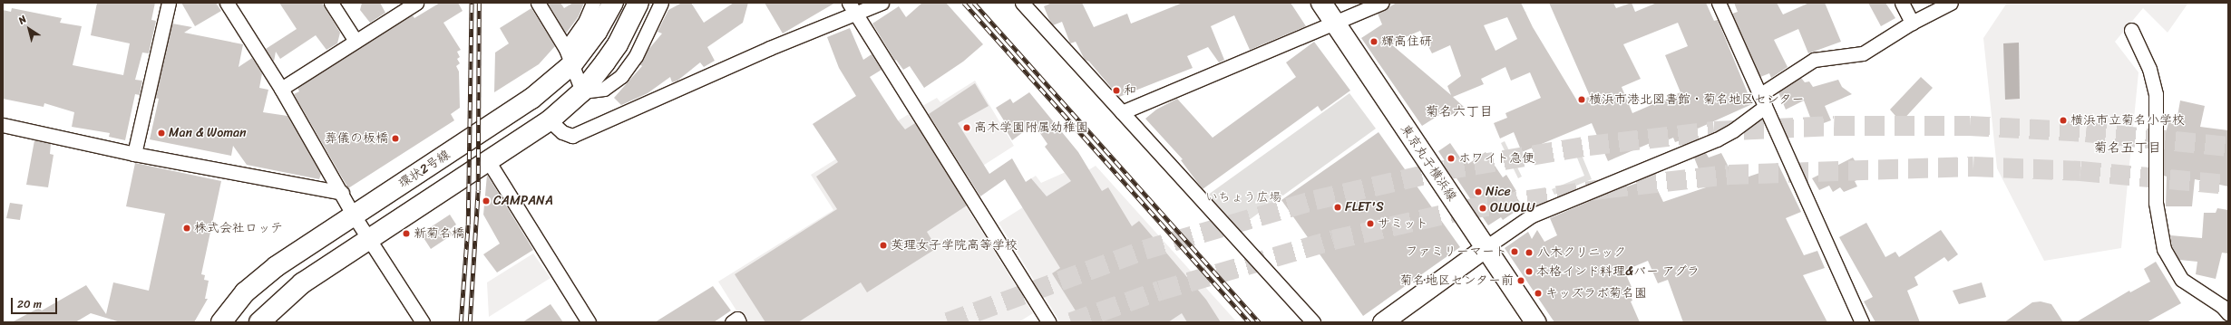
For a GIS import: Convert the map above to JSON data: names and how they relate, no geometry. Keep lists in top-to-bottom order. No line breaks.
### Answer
{"streets":{"main road":["東京丸子横浜線","環状2号線"]},"districts":["菊名六丁目","菊名五丁目"],"parks":["いちょう広場"],"places":["輝高住研","和","横浜市港北図書館・菊名地区センター","横浜市立菊名小学校","高木学園附属幼稚園","Man & Woman","葬儀の板橋","ホワイト急便","Nice","CAMPANA","FLET'S","OLUOLU","サミット","株式会社ロッテ","新菊名橋","英理女子学院高等学校","ファミリーマート","八木クリニック","本格インド料理&バー アグラ","菊名地区センター前","キッズラボ菊名園"],"scale_bar":"20 m","north":"top left"}
